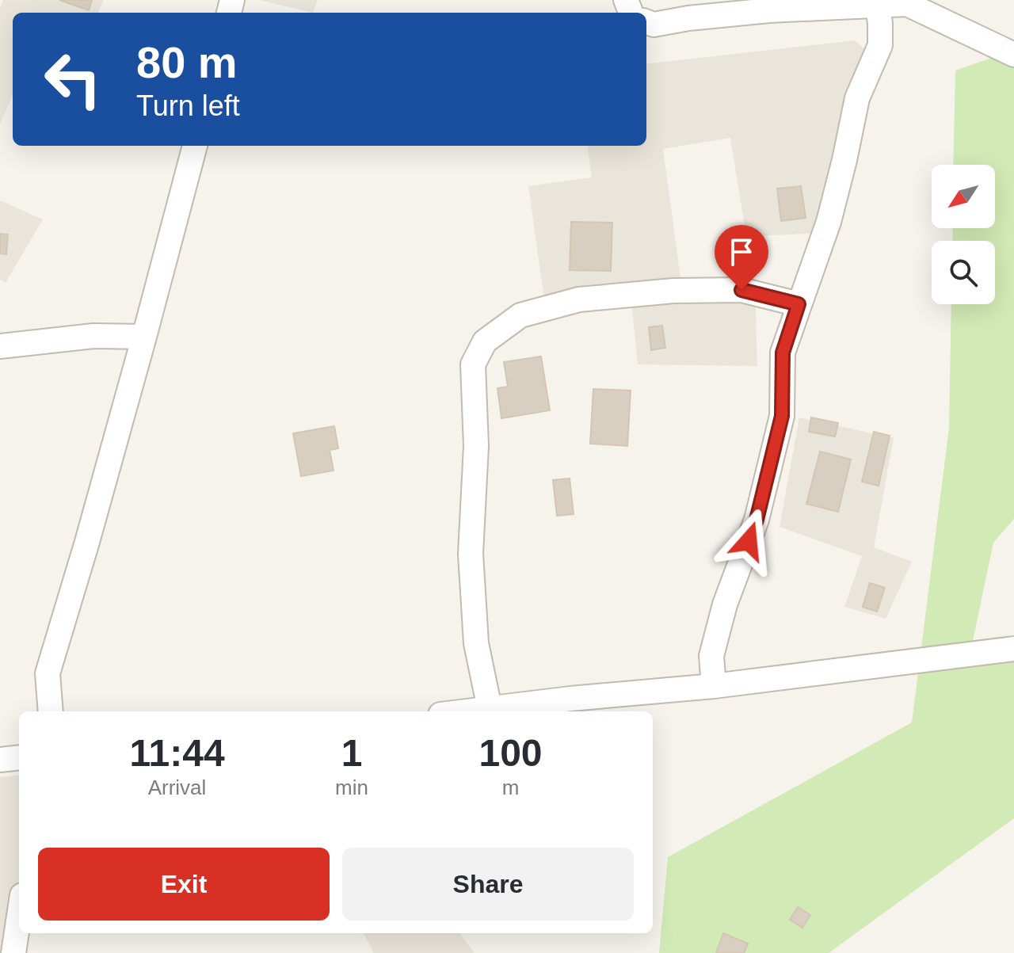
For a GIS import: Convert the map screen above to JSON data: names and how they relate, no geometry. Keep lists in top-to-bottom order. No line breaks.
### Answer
{"north":"bottom left","page":{"turn":["80 m","Turn left"],"eta":["11:44","Arrival","1","min","100","m"],"buttons":["Exit","Share"]}}
